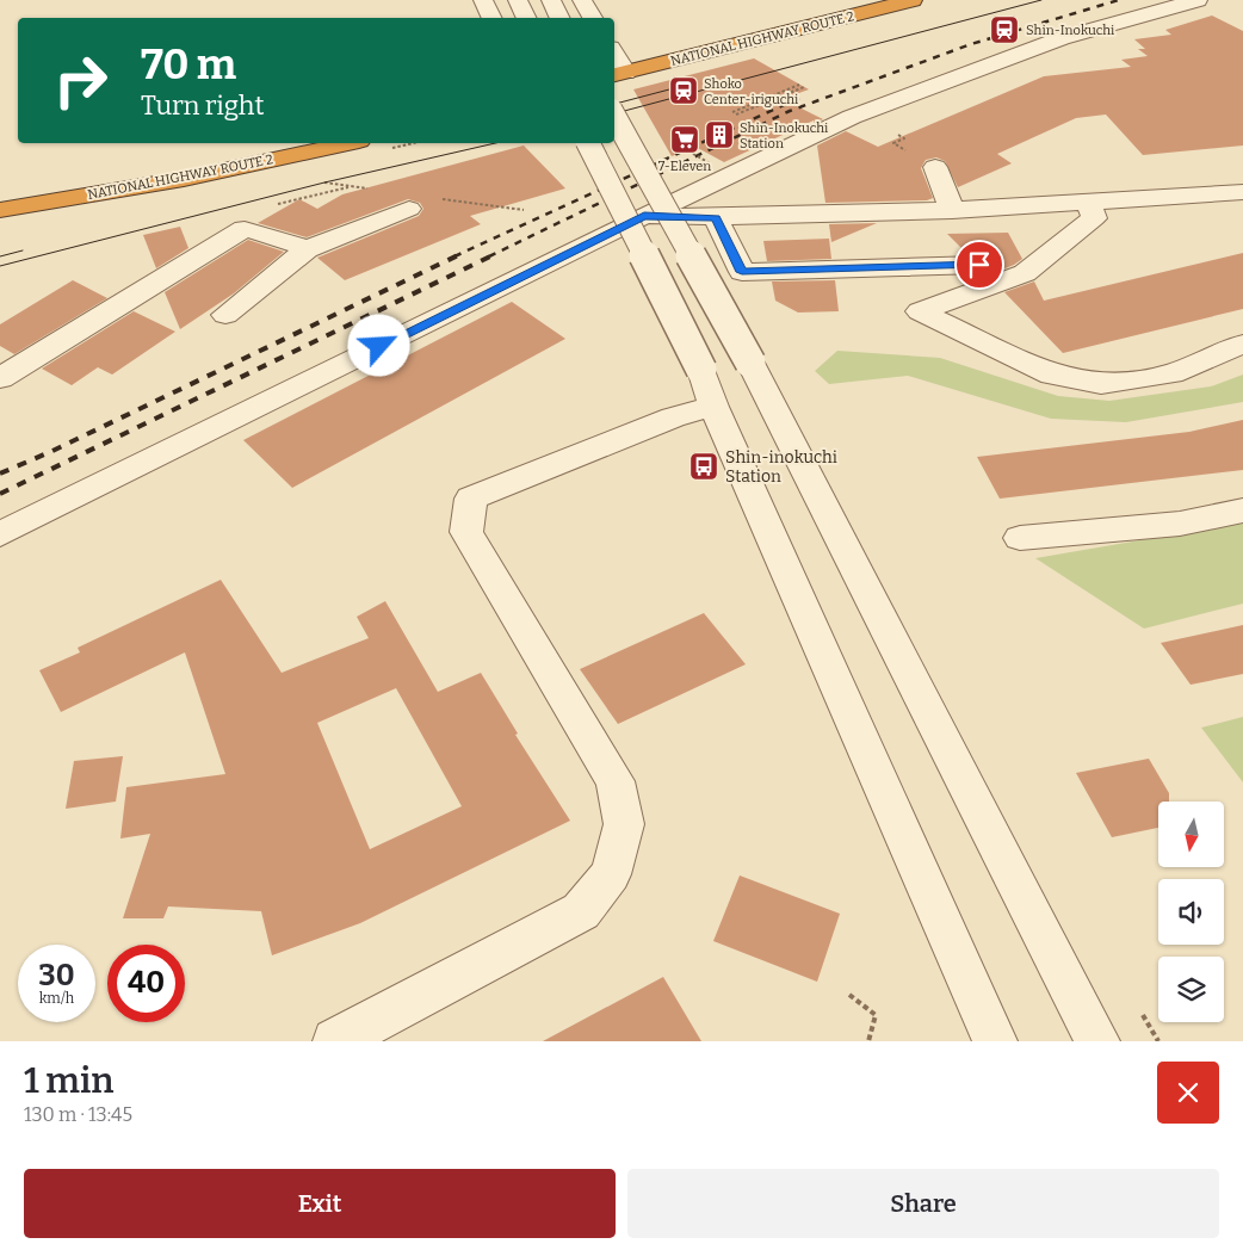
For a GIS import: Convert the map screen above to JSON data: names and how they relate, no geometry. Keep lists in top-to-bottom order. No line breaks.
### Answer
{"streets":{"highway":["NATIONAL HIGHWAY ROUTE 2"]},"places":{"station":["Shin-Inokuchi","Shoko Center-iriguchi"],"building":["Shin-Inokuchi Station"],"supermarket":["7-Eleven"],"bus stop":["Shin-inokuchi Station"]},"north":"bottom","page":{"turn":["70 m","Turn right"],"speed":"30 km/h","limit":"40","heading":["1 min","130 m · 13:45"],"buttons":["Exit","Share"]}}
